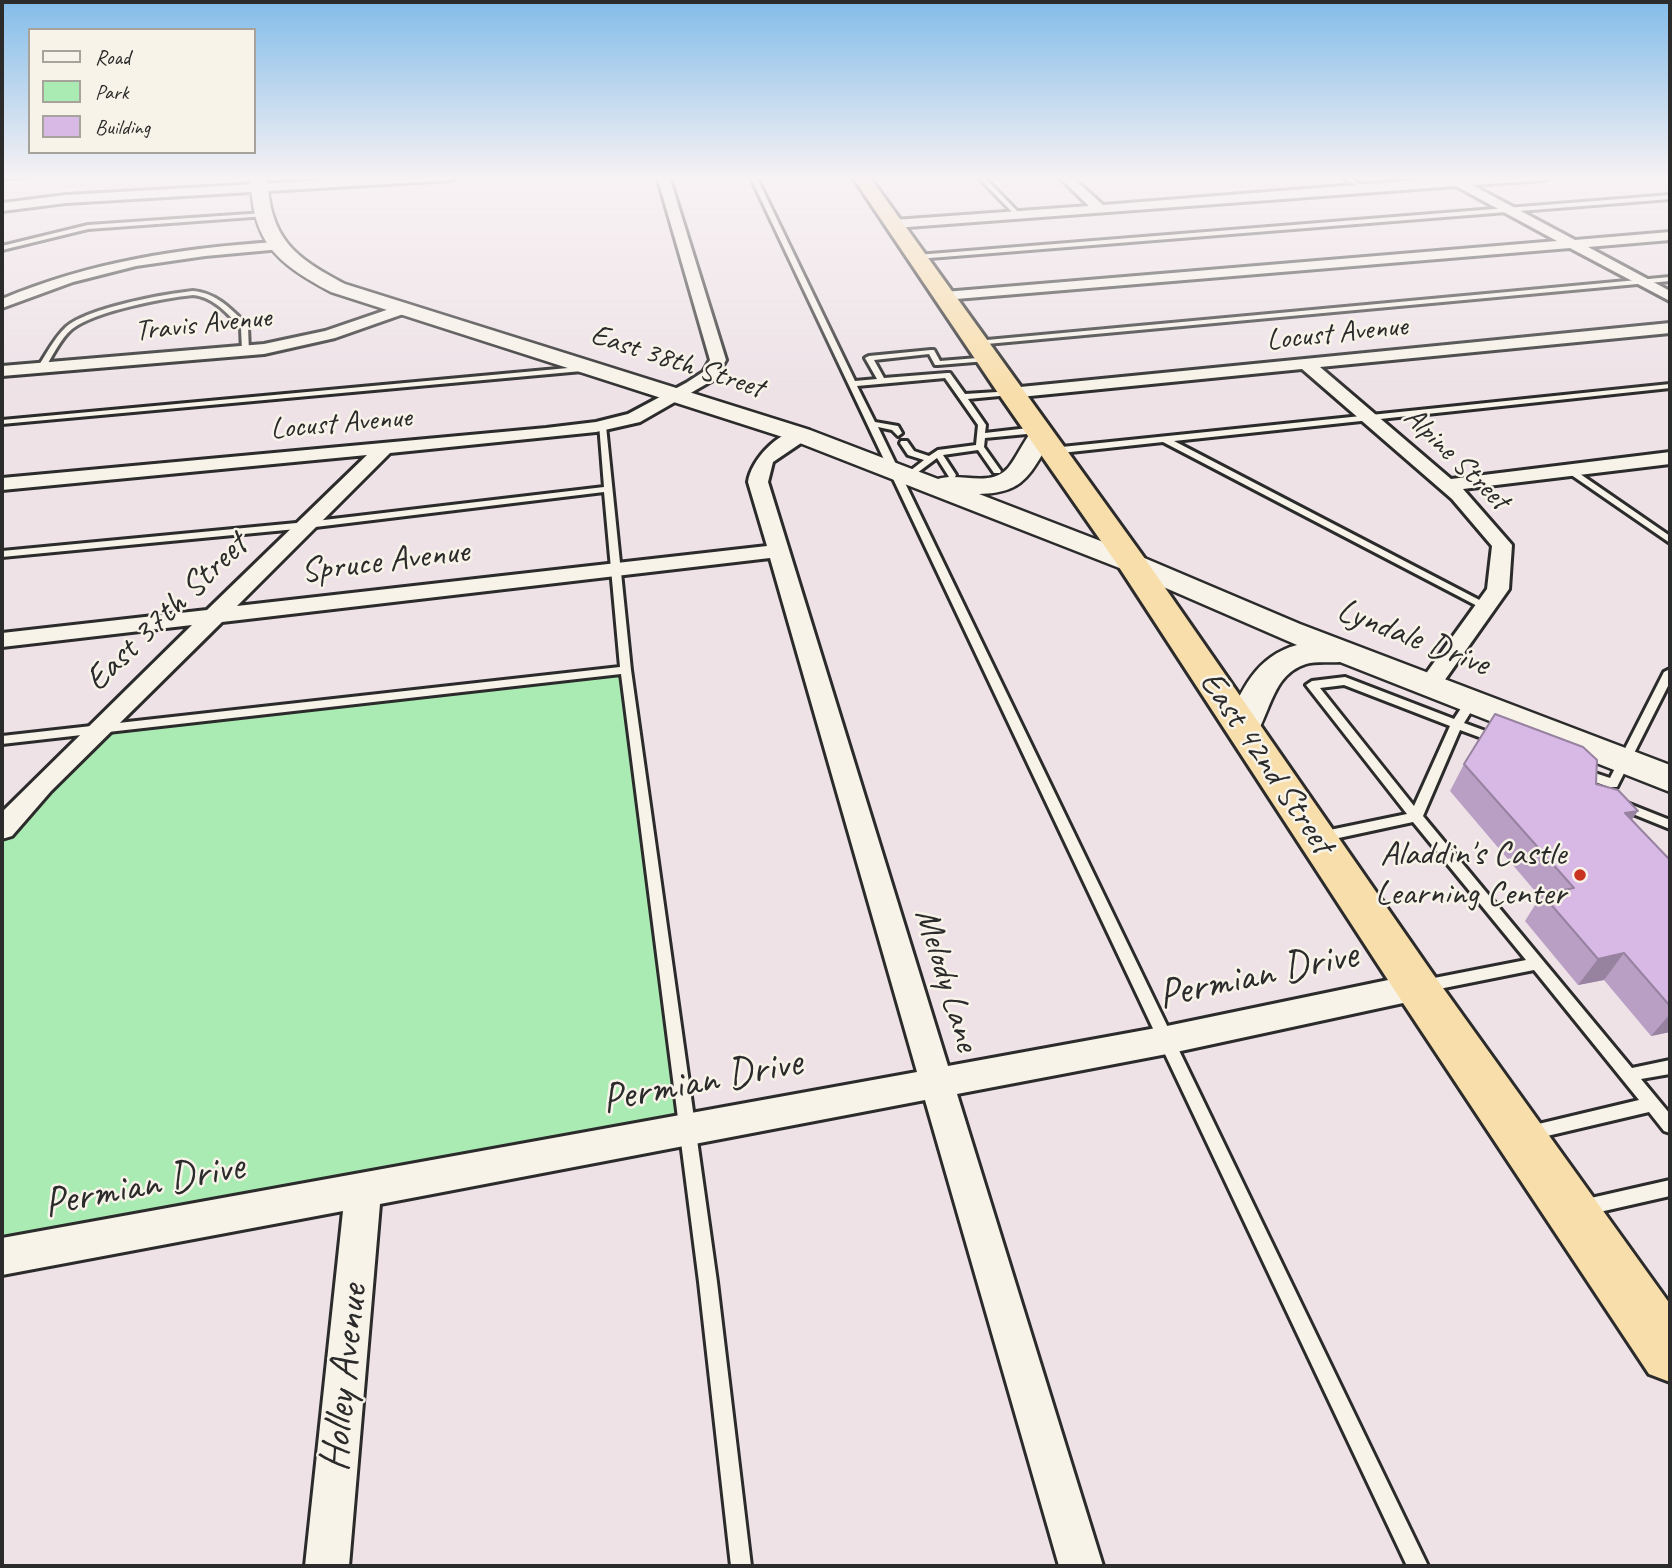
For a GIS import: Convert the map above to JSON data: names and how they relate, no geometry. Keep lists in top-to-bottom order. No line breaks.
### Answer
{"streets":{"highway":["East 42nd Street"],"street":["Travis Avenue","Locust Avenue","East 38th Street","Alpine Street","Spruce Avenue","East 37th Street","Lyndale Drive","Permian Drive","Melody Lane","Holley Avenue"]},"crossings":[["Travis Avenue","East 38th Street"],["Locust Avenue","East 38th Street"],["Locust Avenue","Alpine Street"],["Locust Avenue","East 37th Street"],["Locust Avenue","East 42nd Street"],["East 38th Street","Lyndale Drive"],["East 38th Street","East 42nd Street"],["East 38th Street","Melody Lane"],["Alpine Street","Lyndale Drive"],["Spruce Avenue","East 37th Street"],["Spruce Avenue","Melody Lane"],["Lyndale Drive","East 42nd Street"],["East 42nd Street","Permian Drive"],["Permian Drive","Melody Lane"],["Permian Drive","Holley Avenue"]],"places":["Aladdin's Castle Learning Center"],"legend":["Road","Park","Building"]}
